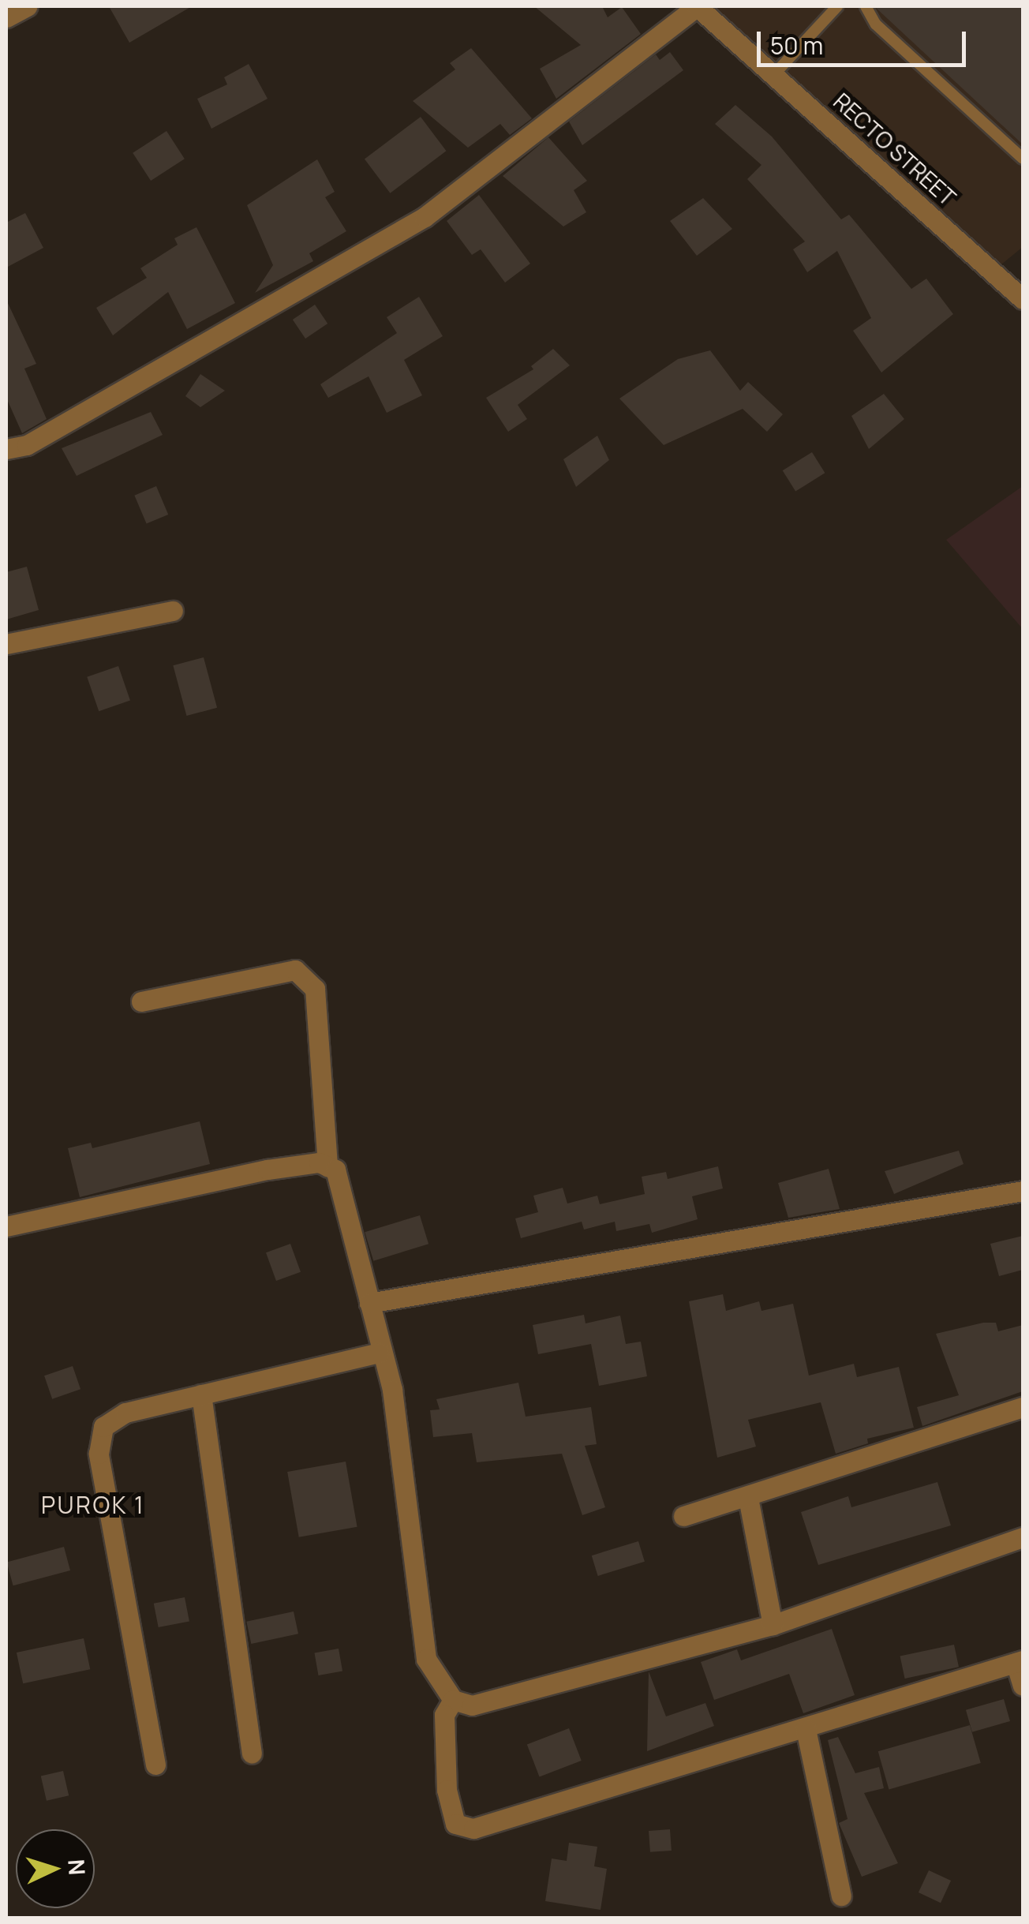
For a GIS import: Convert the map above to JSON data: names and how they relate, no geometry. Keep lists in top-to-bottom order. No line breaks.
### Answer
{"streets":{"street":["RECTO STREET"]},"districts":["PUROK 1"],"scale_bar":"50 m","north":"right"}
